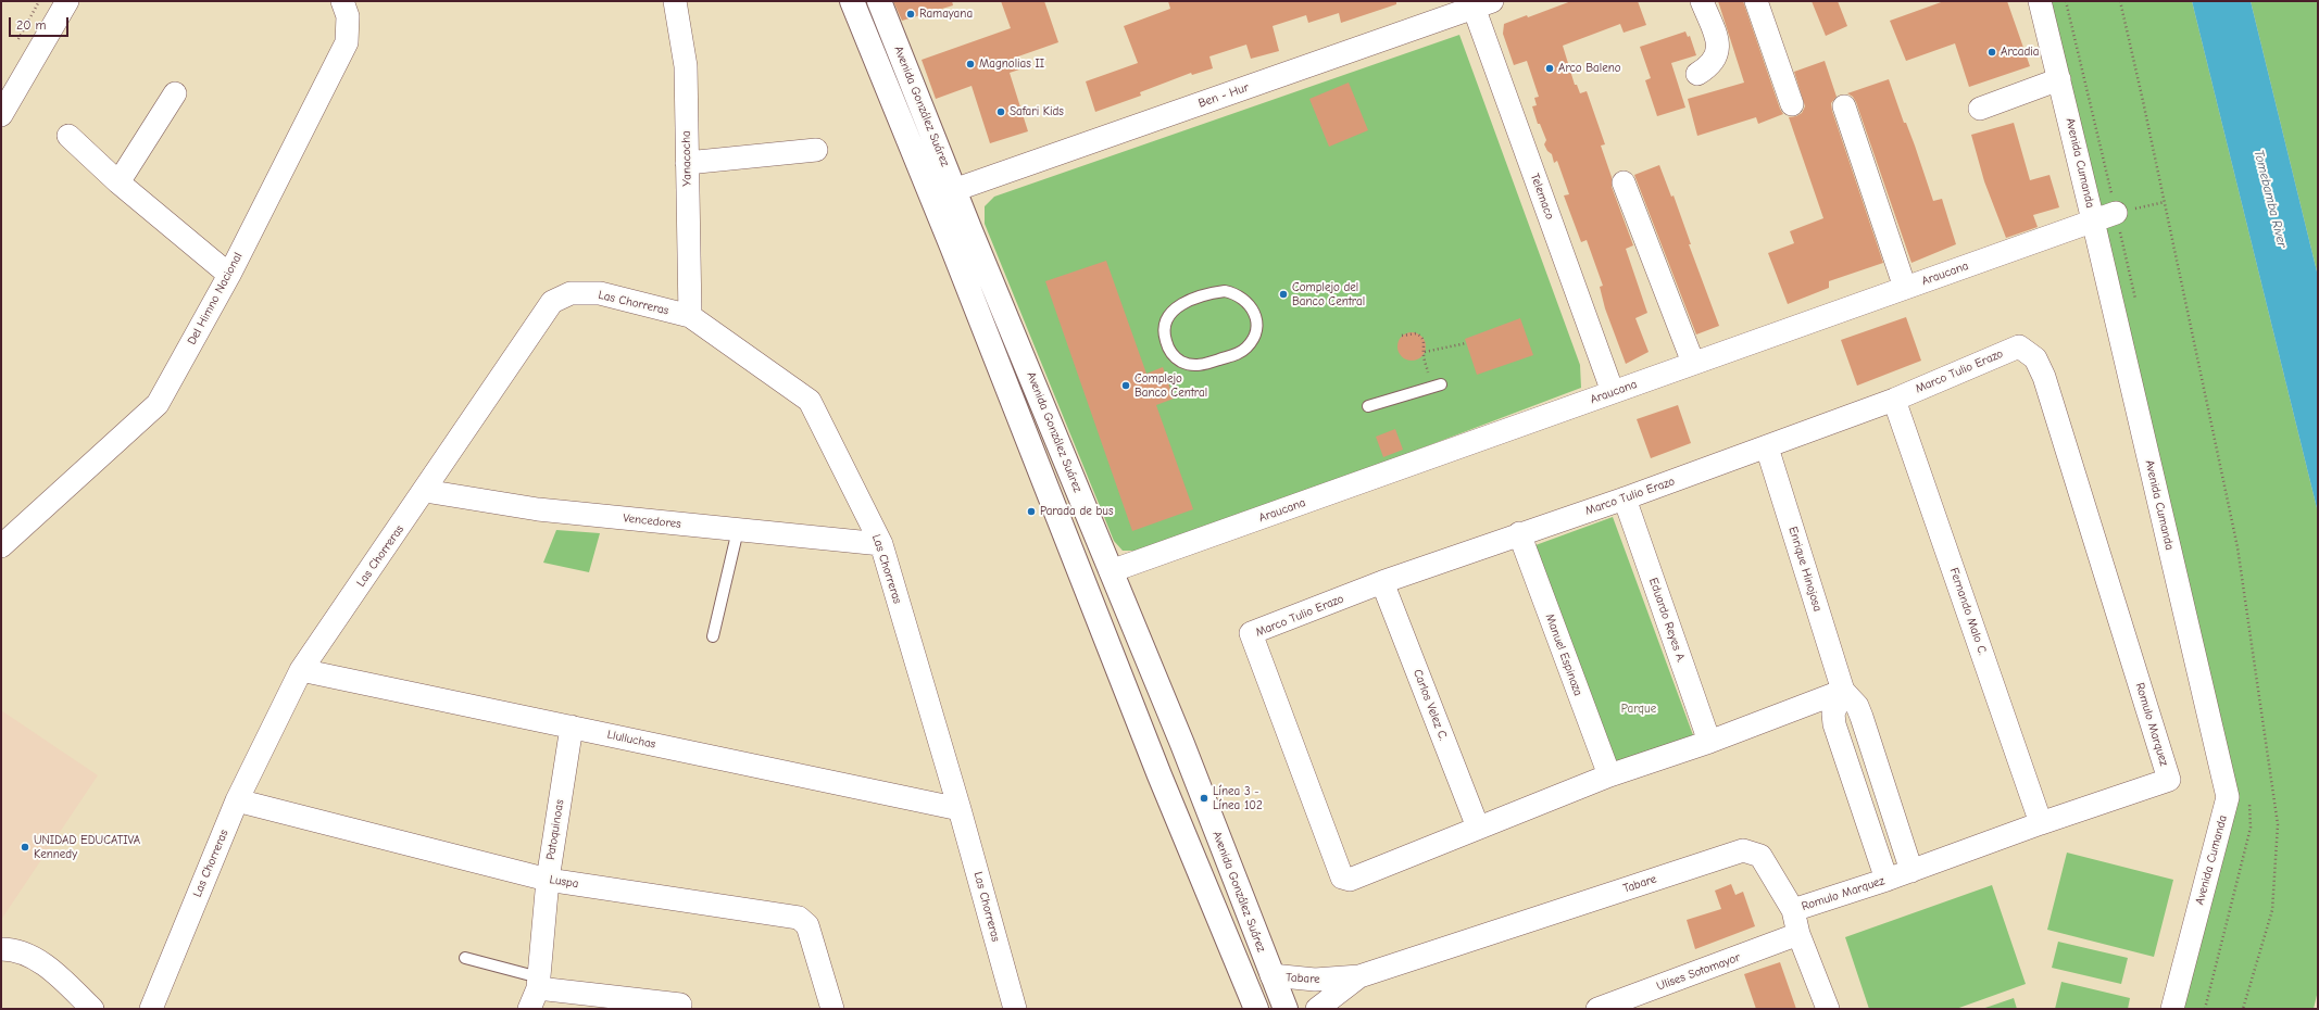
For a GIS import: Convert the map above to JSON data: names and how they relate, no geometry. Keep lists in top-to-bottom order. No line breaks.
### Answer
{"streets":{"main road":["Avenida González Suárez"],"street":["Ben - Hur","Yanacocha","Avenida Cumanda","Telemaco","Araucana","Del Himno Nacional","Las Chorreras","Marco Tulio Erazo","Vencedores","Enrique Hinojosa","Fernando Malo C.","Eduardo Reyes A.","Manuel Espinoza","Carlos Velez C.","Romulo Marquez","Llulluchas","Patoquinoas","Luspa","Tabare","Ulises Sotomayor"]},"crossings":[["Ben - Hur","Avenida González Suárez"],["Ben - Hur","Telemaco"],["Avenida González Suárez","Araucana"],["Avenida González Suárez","Tabare"],["Yanacocha","Las Chorreras"],["Avenida Cumanda","Araucana"],["Telemaco","Araucana"],["Las Chorreras","Vencedores"],["Las Chorreras","Llulluchas"],["Las Chorreras","Luspa"],["Marco Tulio Erazo","Enrique Hinojosa"],["Marco Tulio Erazo","Fernando Malo C."],["Marco Tulio Erazo","Eduardo Reyes A."],["Marco Tulio Erazo","Manuel Espinoza"],["Marco Tulio Erazo","Carlos Velez C."],["Marco Tulio Erazo","Romulo Marquez"],["Enrique Hinojosa","Romulo Marquez"],["Fernando Malo C.","Romulo Marquez"],["Romulo Marquez","Tabare"],["Llulluchas","Patoquinoas"],["Patoquinoas","Luspa"],["Tabare","Ulises Sotomayor"]],"water":["Tomebamba River"],"parks":["Parque"],"places":["Ramayana","Arcadia","Magnolias II","Arco Baleno","Safari Kids","Complejo del Banco Central","Complejo Banco Central","Parada de bus","Línea 3 - Línea 102","UNIDAD EDUCATIVA Kennedy"],"scale_bar":"20 m"}
